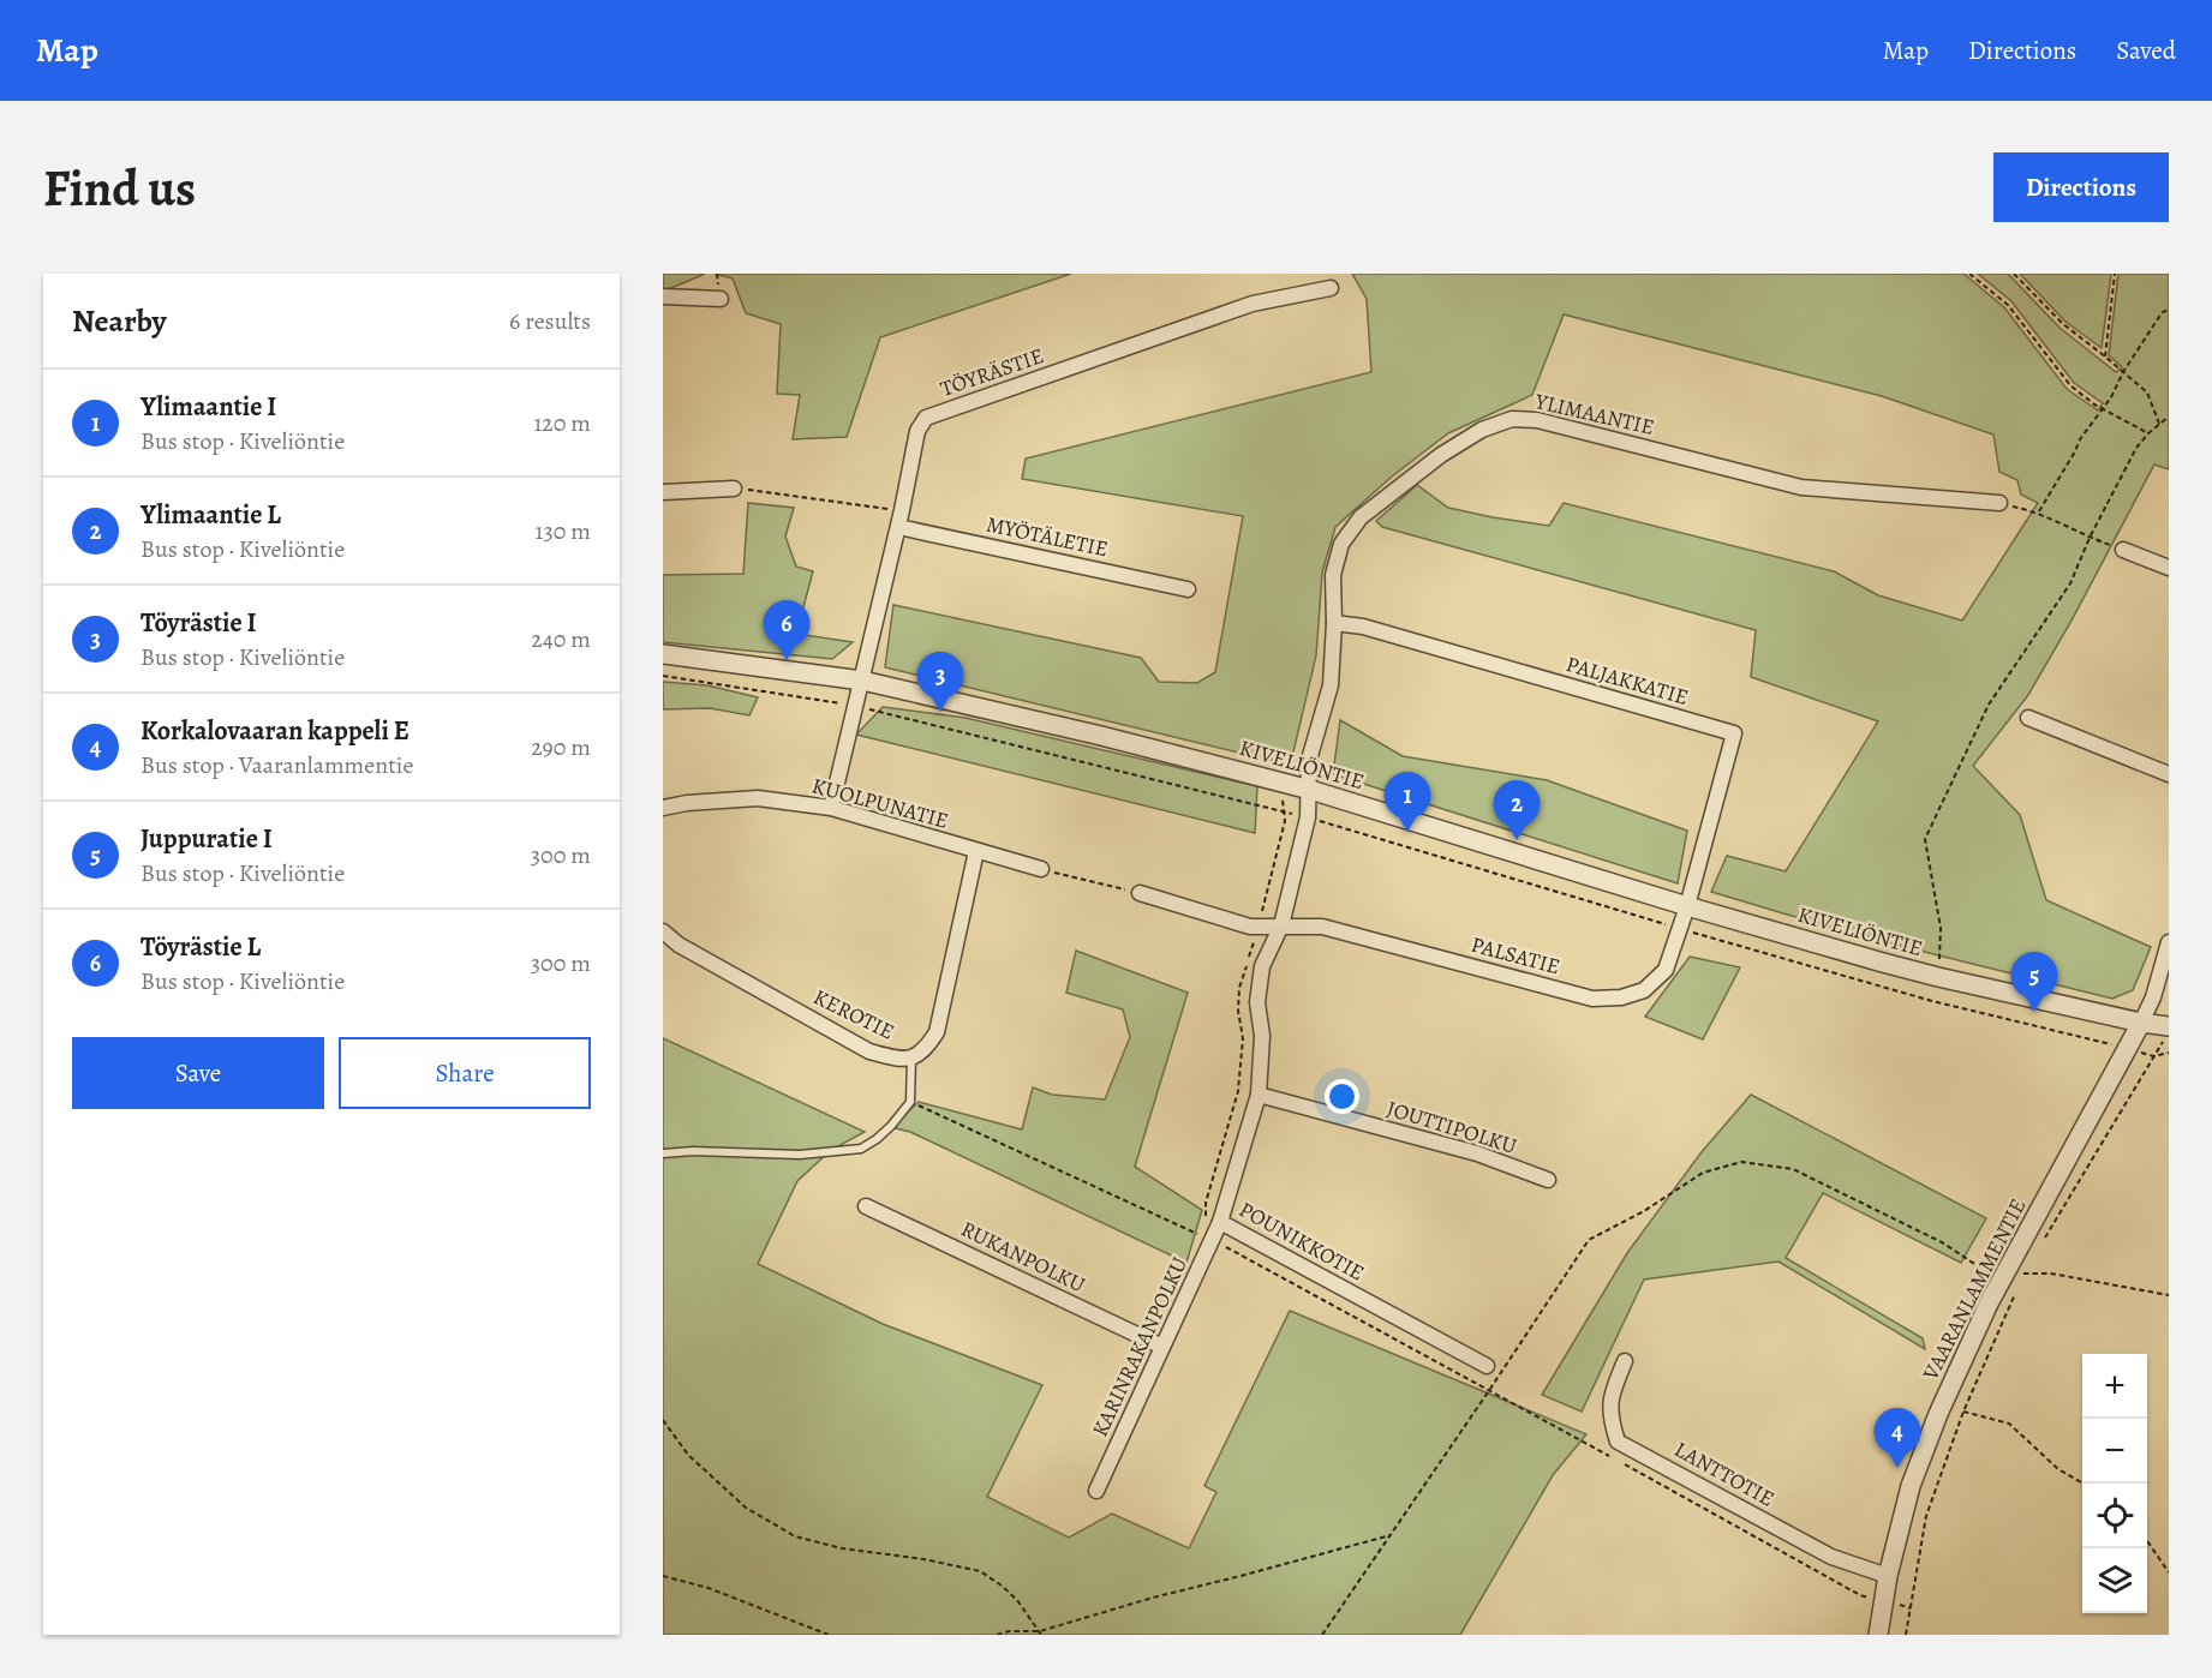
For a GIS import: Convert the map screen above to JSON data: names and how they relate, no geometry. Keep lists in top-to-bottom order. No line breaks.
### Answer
{"streets":{"street":["TÖYRÄSTIE","YLIMAANTIE","MYÖTÄLETIE","PALJAKKATIE","KIVELIÖNTIE","KUOLPUNATIE","PALSATIE","KEROTIE","JOUTTIPOLKU","POUNIKKOTIE","RUKANPOLKU","VAARANLAMMENTIE","KARINRAKANPOLKU","LANTTOTIE"]},"crossings":[["TÖYRÄSTIE","MYÖTÄLETIE"],["TÖYRÄSTIE","KIVELIÖNTIE"],["TÖYRÄSTIE","KUOLPUNATIE"],["YLIMAANTIE","PALJAKKATIE"],["YLIMAANTIE","KIVELIÖNTIE"],["YLIMAANTIE","POUNIKKOTIE"],["PALJAKKATIE","KIVELIÖNTIE"],["PALJAKKATIE","PALSATIE"],["KIVELIÖNTIE","PALSATIE"],["KIVELIÖNTIE","POUNIKKOTIE"],["KIVELIÖNTIE","VAARANLAMMENTIE"],["KUOLPUNATIE","KEROTIE"],["PALSATIE","POUNIKKOTIE"],["JOUTTIPOLKU","POUNIKKOTIE"],["POUNIKKOTIE","KARINRAKANPOLKU"],["RUKANPOLKU","KARINRAKANPOLKU"],["VAARANLAMMENTIE","LANTTOTIE"]],"page":{"header":"Map","nav":["Map","Directions","Saved"],"buttons":["Directions",["Save","Share"]],"title":"Find us","heading":["Nearby","6 results"],"list":[{"mark":"1","name":"Ylimaantie I","note":"Bus stop · Kiveliöntie","value":"120 m"},{"mark":"2","name":"Ylimaantie L","note":"Bus stop · Kiveliöntie","value":"130 m"},{"mark":"3","name":"Töyrästie I","note":"Bus stop · Kiveliöntie","value":"240 m"},{"mark":"4","name":"Korkalovaaran kappeli E","note":"Bus stop · Vaaranlammentie","value":"290 m"},{"mark":"5","name":"Juppuratie I","note":"Bus stop · Kiveliöntie","value":"300 m"},{"mark":"6","name":"Töyrästie L","note":"Bus stop · Kiveliöntie","value":"300 m"}],"pins":["6","3","1","2","5","4"],"map_buttons":["+","−"]}}
